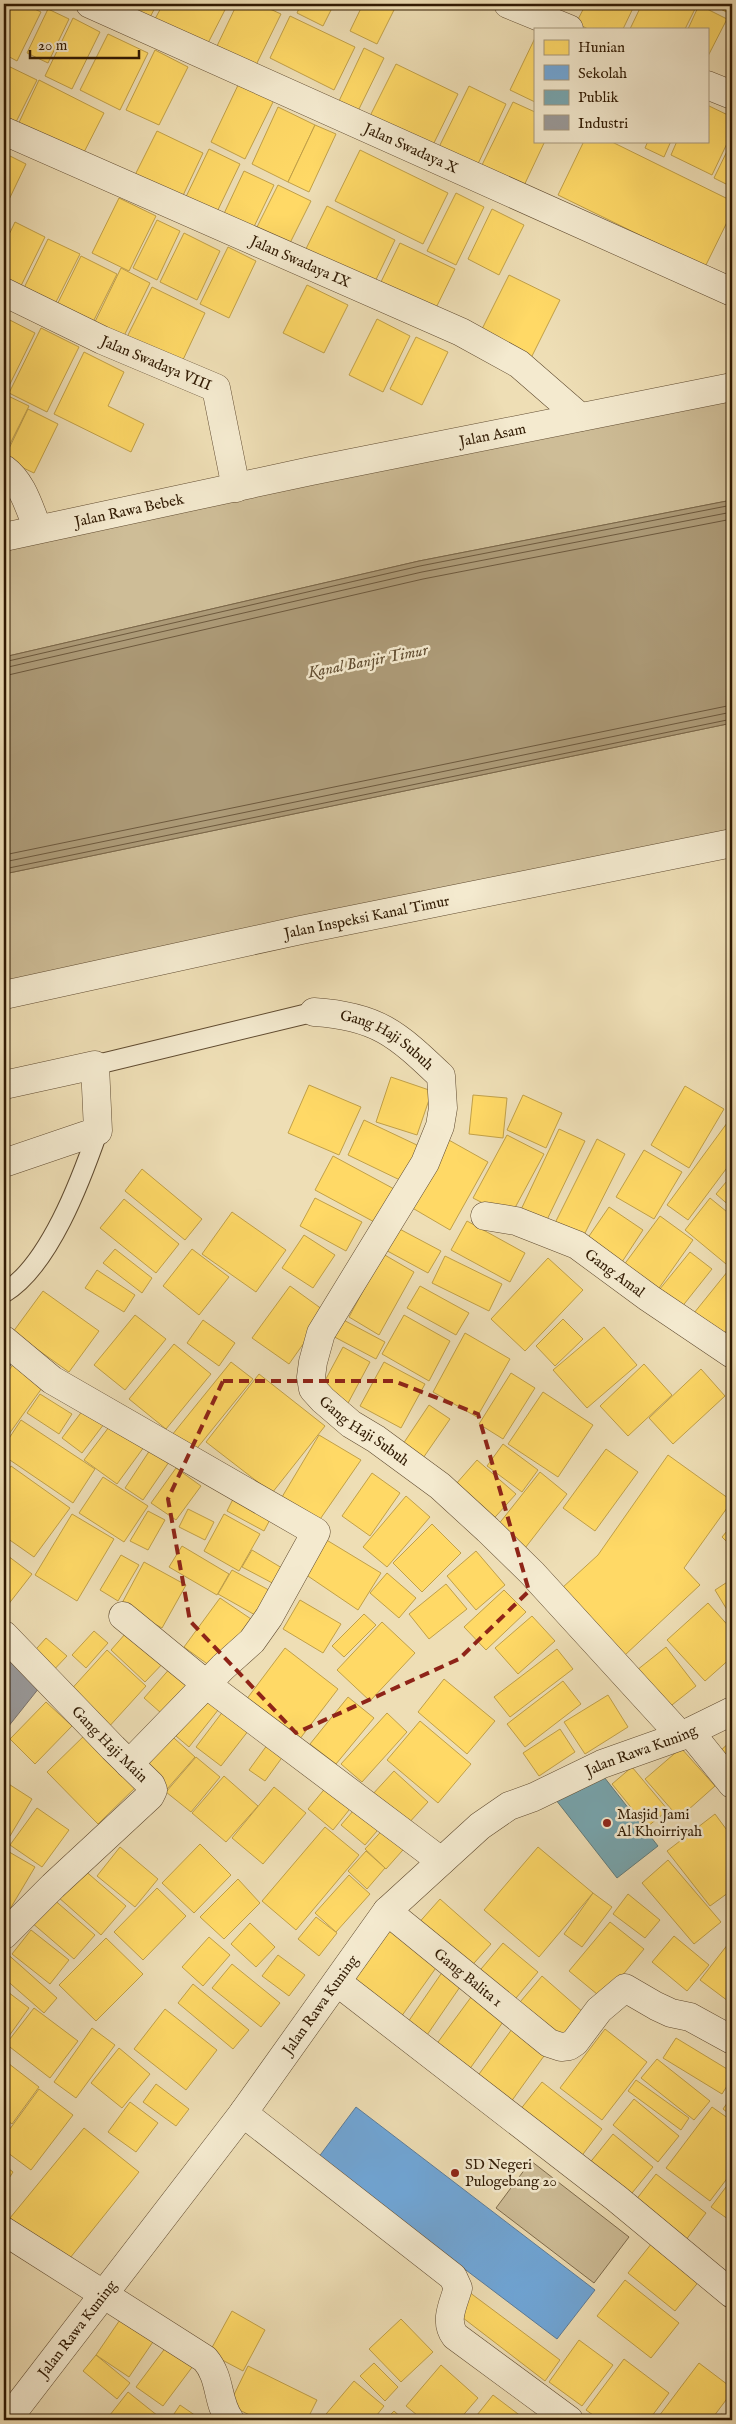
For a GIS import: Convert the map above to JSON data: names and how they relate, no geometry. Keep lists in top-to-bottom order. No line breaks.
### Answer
{"streets":{"street":["Jalan Swadaya X","Jalan Swadaya IX","Jalan Swadaya VIII","Jalan Asam","Jalan Rawa Bebek","Jalan Inspeksi Kanal Timur","Gang Haji Subuh","Gang Amal","Gang Haji Main","Jalan Rawa Kuning","Gang Balita 1"]},"crossings":[["Jalan Swadaya IX","Jalan Asam"],["Jalan Swadaya VIII","Jalan Asam"],["Jalan Swadaya VIII","Jalan Rawa Bebek"],["Jalan Asam","Jalan Rawa Bebek"],["Gang Haji Subuh","Jalan Rawa Kuning"],["Jalan Rawa Kuning","Gang Balita 1"]],"water":["Kanal Banjir Timur"],"places":["Masjid Jami Al Khoirriyah","SD Negeri Pulogebang 20"],"legend":["Hunian","Sekolah","Publik","Industri"],"scale_bar":"20 m"}
